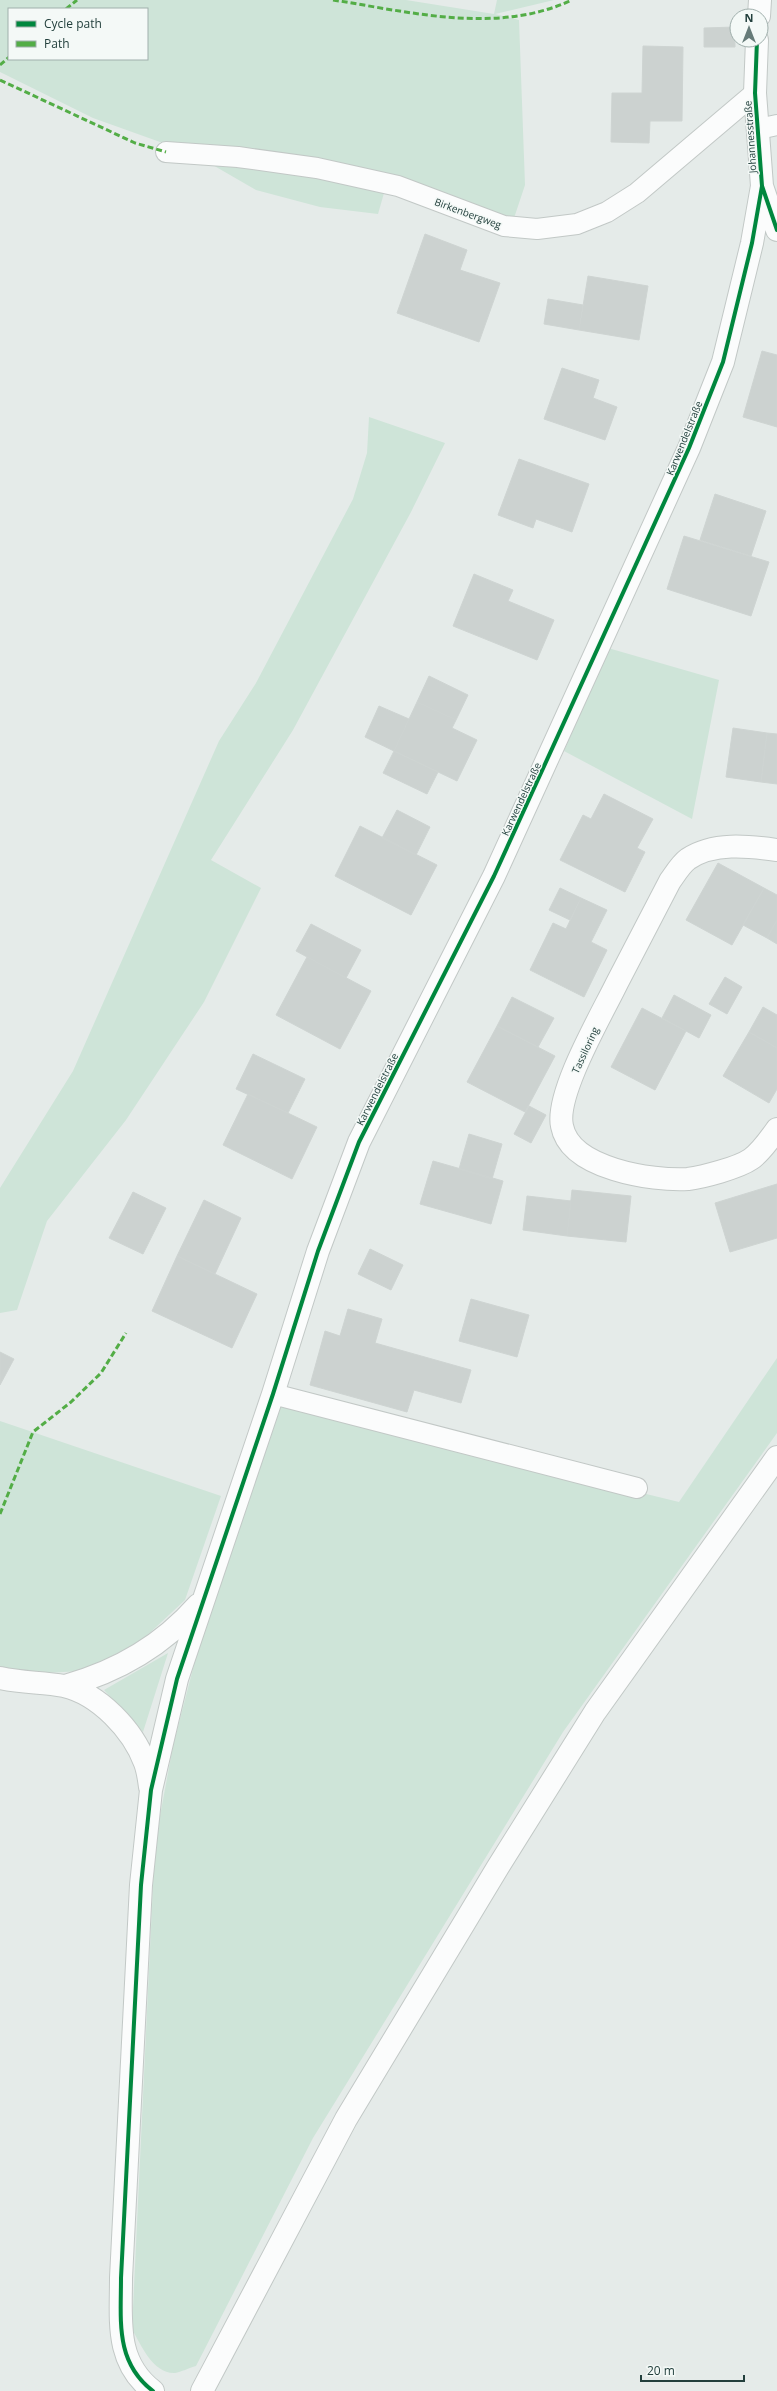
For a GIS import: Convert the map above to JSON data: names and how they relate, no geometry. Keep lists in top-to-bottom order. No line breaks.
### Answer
{"streets":{"street":["Johannesstraße","Karwendelstraße","Tassiloring"],"lane":["Birkenbergweg"]},"crossings":[["Johannesstraße","Birkenbergweg"],["Johannesstraße","Karwendelstraße"]],"legend":["Cycle path","Path"],"scale_bar":"20 m","north":"top"}
